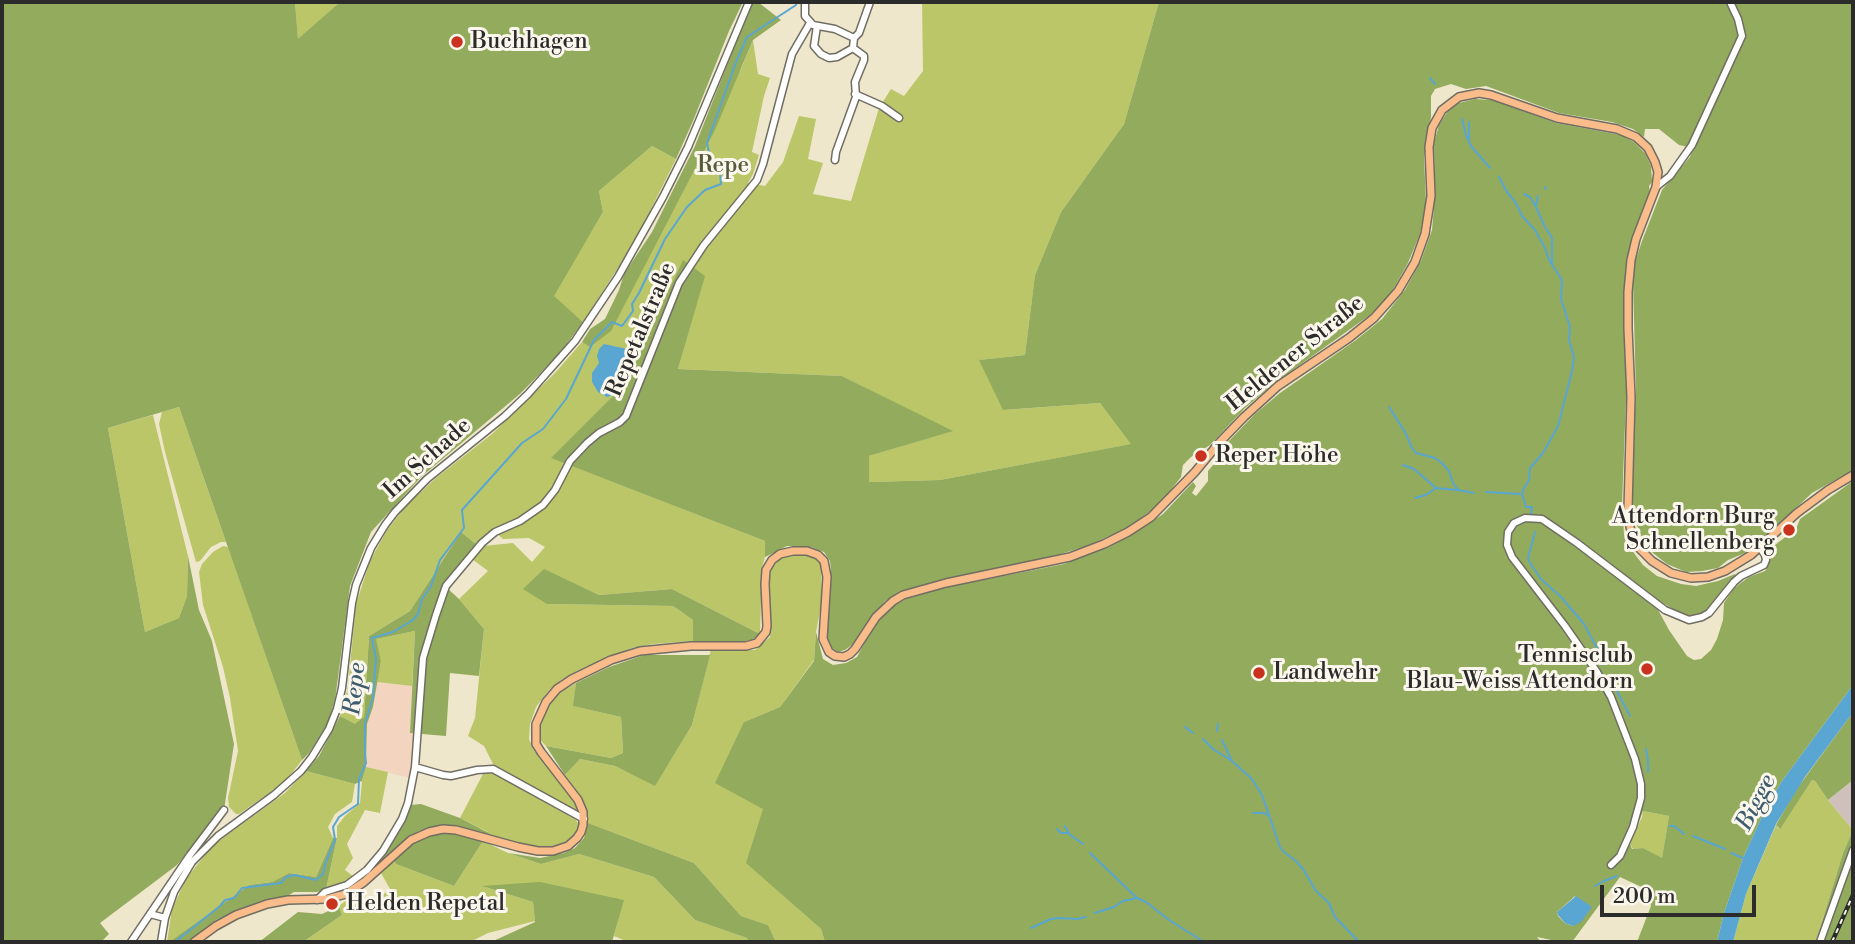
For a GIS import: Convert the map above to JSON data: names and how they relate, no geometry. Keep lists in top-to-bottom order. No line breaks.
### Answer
{"streets":{"main road":["Repetalstraße","Heldener Straße"],"street":["Im Schade"]},"water":["Repe","Bigge"],"parks":["Repe"],"places":["Buchhagen","Reper Höhe","Attendorn Burg Schnellenberg","Tennisclub Blau-Weiss Attendorn","Landwehr","Helden Repetal"],"scale_bar":"200 m"}
